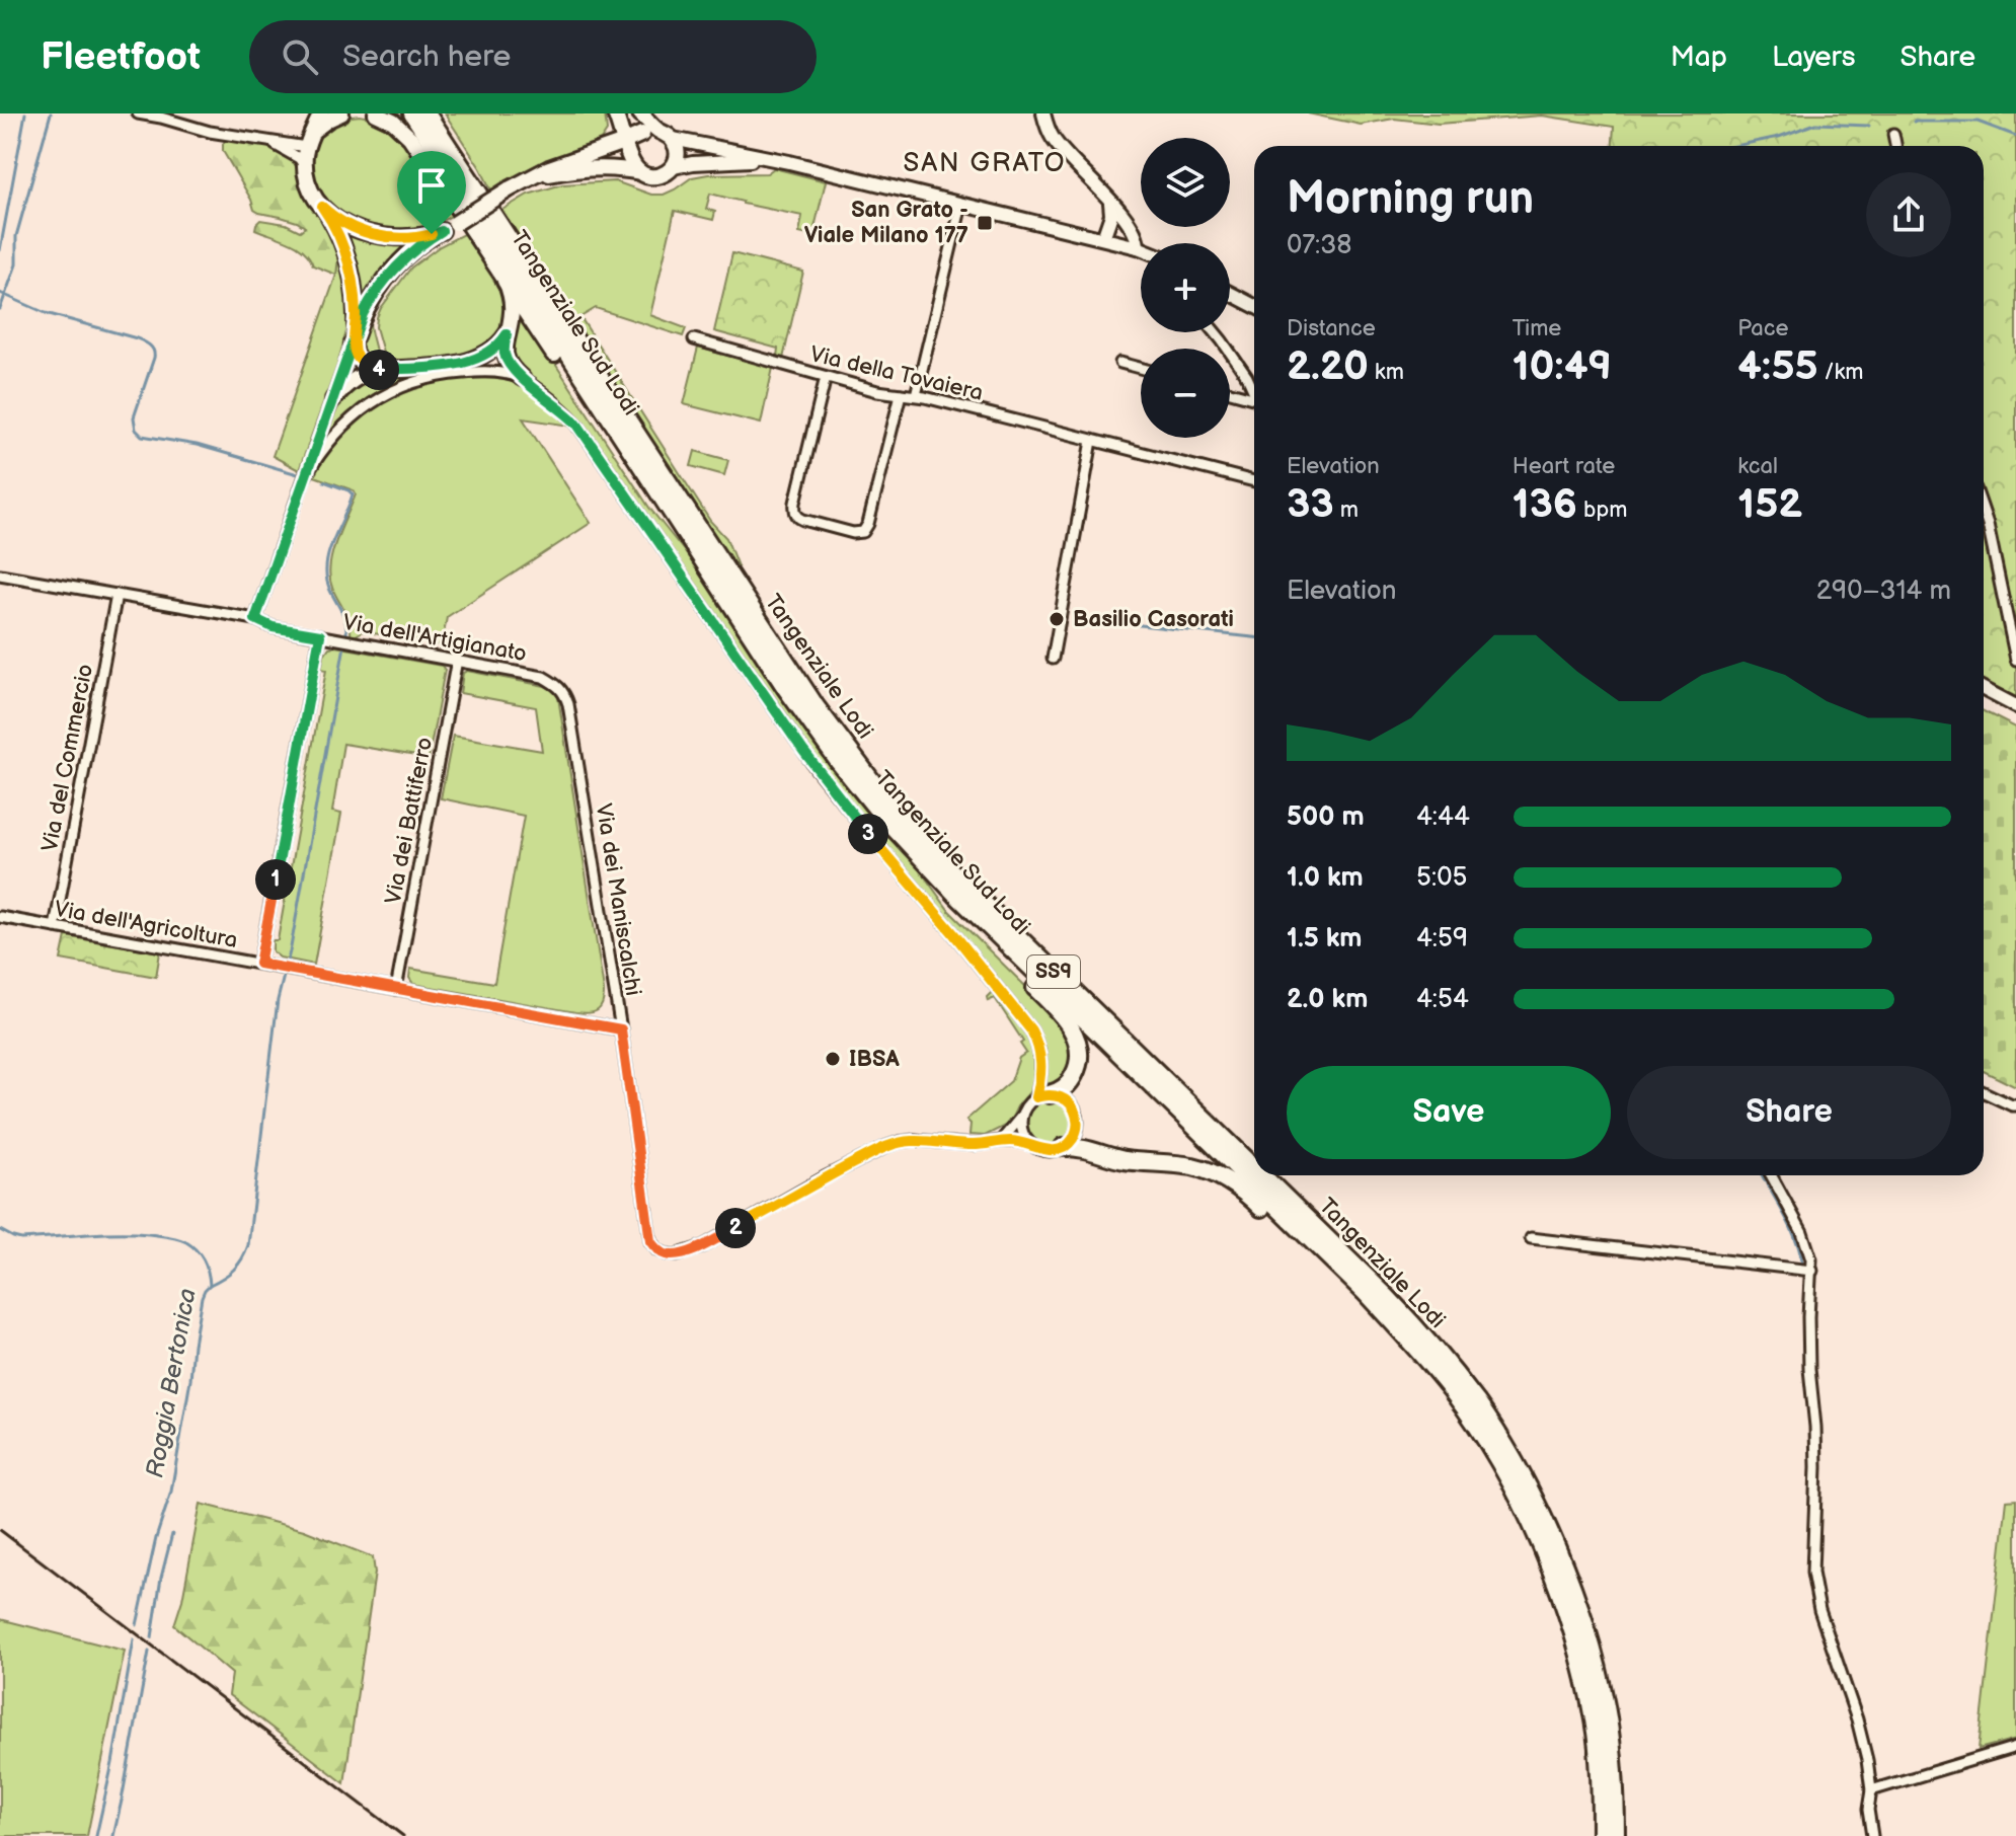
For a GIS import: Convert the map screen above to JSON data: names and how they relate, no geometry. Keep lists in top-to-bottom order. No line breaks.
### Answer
{"streets":{"highway":["Tangenziale Sud Lodi","Tangenziale Lodi","SS9"],"street":["Via della Tovaiera","Via dell'Artigianato","Via del Commercio","Via dei Battiferro","Via dei Maniscalchi","Via dell'Agricoltura"]},"crossings":[["Via dell'Artigianato","Via del Commercio"],["Via dell'Artigianato","Via dei Battiferro"],["Via dell'Artigianato","Via dei Maniscalchi"],["Via del Commercio","Via dell'Agricoltura"],["Via dei Battiferro","Via dell'Agricoltura"],["Via dei Maniscalchi","Via dell'Agricoltura"]],"districts":["SAN GRATO"],"water":["Roggia Bertonica"],"places":{"transit":["San Grato - Viale Milano 177"],"other":["Basilio Casorati","IBSA"]},"page":{"header":"Fleetfoot","search":"Search here","nav":["Map","Layers","Share"],"map_buttons":["+","−"],"heading":["Morning run","07:38"],"stats":[["Distance","2.20 km"],["Time","10:49"],["Pace","4:55 /km"],["Elevation","33 m"],["Heart rate","136 bpm"],["kcal","152"]],"pins":["4","3","1","2"],"chart":["Elevation","290–314 m"],"list":[{"name":"500 m","note":"4:44"},{"name":"1.0 km","note":"5:05"},{"name":"1.5 km","note":"4:59"},{"name":"2.0 km","note":"4:54"}],"buttons":["Save","Share"]}}
